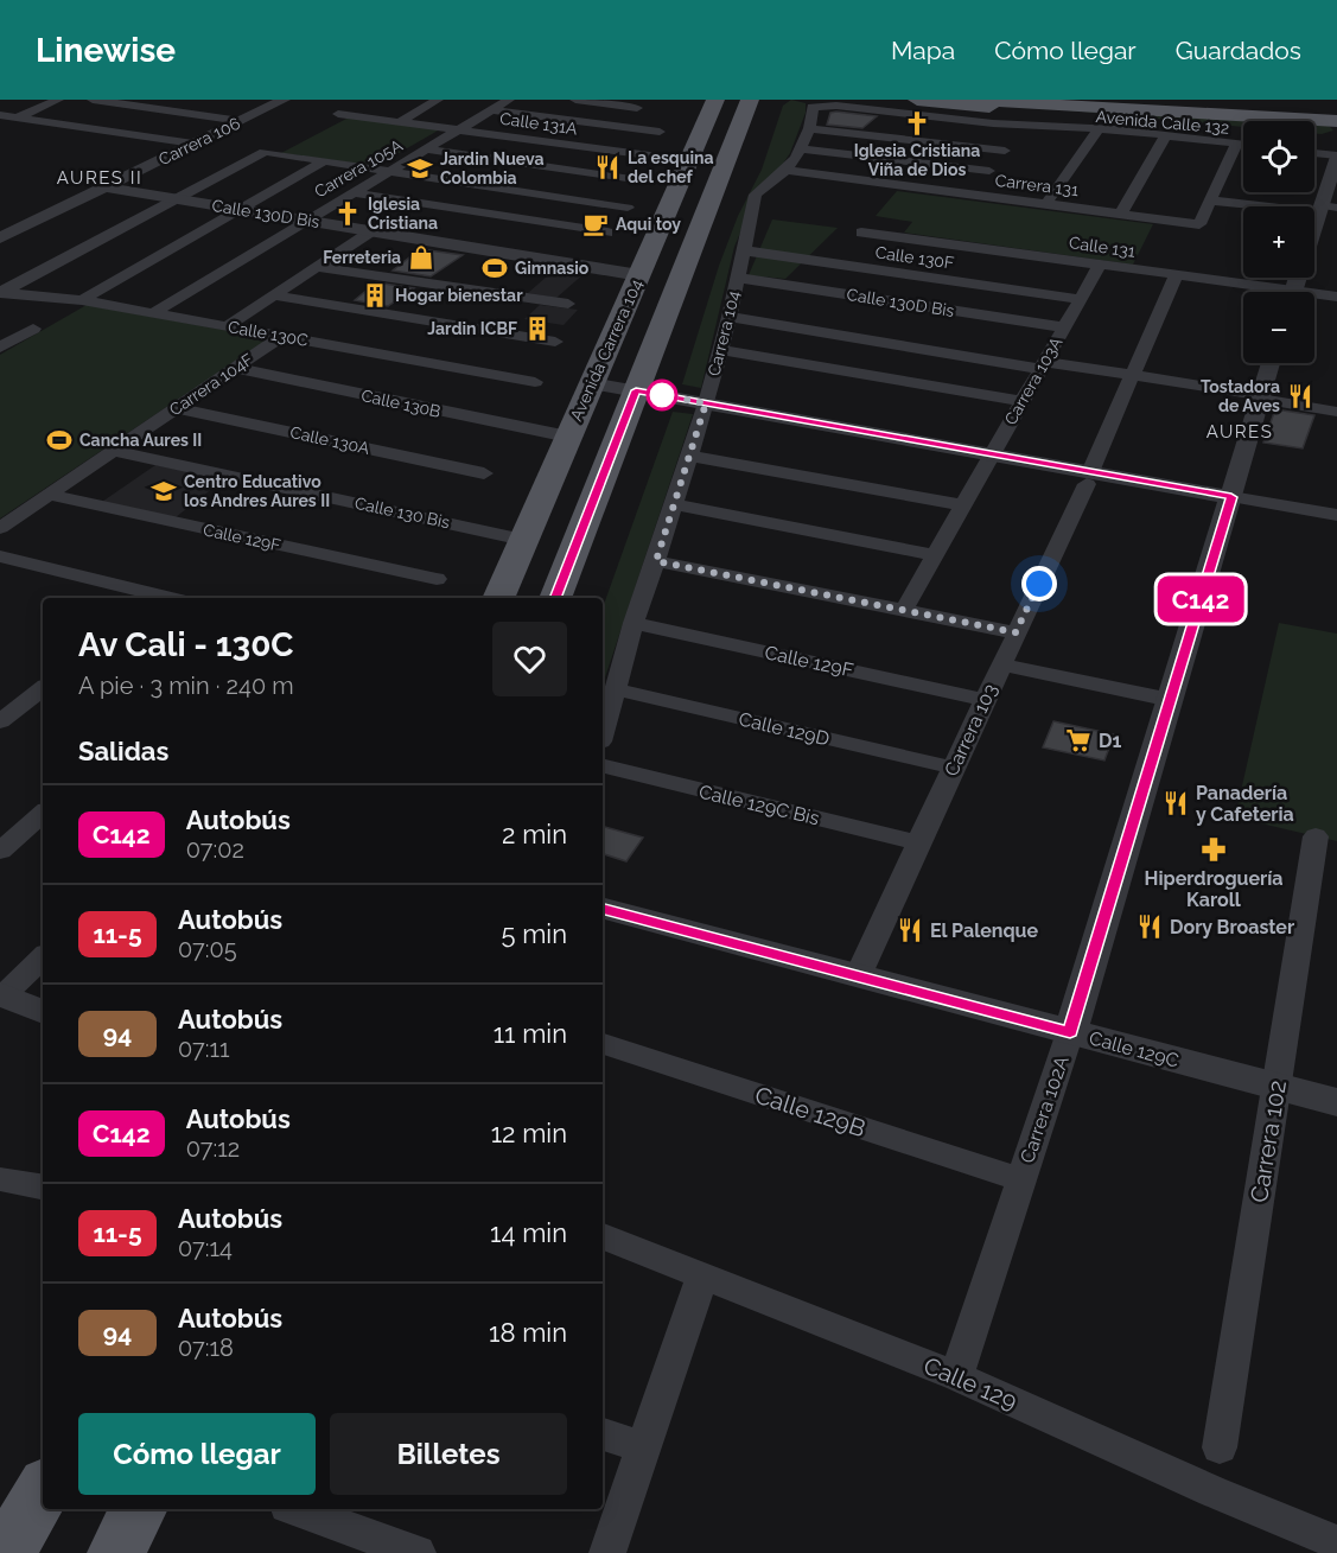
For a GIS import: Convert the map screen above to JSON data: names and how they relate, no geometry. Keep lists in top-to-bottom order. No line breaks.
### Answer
{"streets":{"main road":["Avenida Calle 132","Avenida Carrera 104"],"street":["Calle 131A","Carrera 106","Carrera 105A","Carrera 131","Calle 130D Bis","Calle 131","Calle 130F","Calle 130C","Carrera 104","Carrera 103A","Carrera 104F","Calle 130B","Calle 130A","Calle 130 Bis","Calle 129F","Calle 129D","Carrera 103","Calle 129C Bis","Calle 129C","Carrera 102A","Calle 129B","Carrera 102","Calle 129"]},"crossings":[["Avenida Calle 132","Carrera 104"],["Calle 131A","Carrera 105A"],["Carrera 106","Calle 130D Bis"],["Carrera 105A","Calle 130D Bis"],["Carrera 105A","Calle 130C"],["Carrera 131","Carrera 104"],["Calle 130D Bis","Carrera 104"],["Calle 130D Bis","Avenida Carrera 104"],["Calle 130D Bis","Carrera 103A"],["Calle 131","Carrera 103A"],["Calle 131","Carrera 103"],["Calle 130F","Carrera 104"],["Calle 130F","Carrera 103A"],["Calle 130C","Carrera 104F"],["Carrera 104","Calle 129F"],["Carrera 104","Calle 129D"],["Avenida Carrera 104","Calle 130B"],["Avenida Carrera 104","Calle 130 Bis"],["Carrera 104F","Calle 130B"],["Carrera 104F","Calle 130A"],["Carrera 104F","Calle 130 Bis"],["Carrera 104F","Calle 129F"],["Calle 129F","Carrera 103"],["Calle 129D","Carrera 103"],["Carrera 103","Calle 129C Bis"],["Carrera 103","Calle 129C"],["Calle 129C","Carrera 102A"],["Calle 129C","Carrera 102"],["Carrera 102A","Calle 129B"],["Carrera 102A","Calle 129"]],"districts":["AURES II","AURES"],"places":{"church":["Iglesia Cristiana Viña de Dios","Iglesia Cristiana"],"restaurant":["La esquina del chef","Tostadora de Aves","Panadería y Cafeteria","Dory Broaster","El Palenque"],"school or university":["Jardin Nueva Colombia","Centro Educativo los Andres Aures II"],"cafe":["Aqui toy"],"shop":["Ferreteria"],"sports":["Gimnasio","Cancha Aures II"],"building":["Hogar bienestar","Jardin ICBF"],"supermarket":["D1"],"pharmacy":["Hiperdroguería Karoll"]},"lines":["bus line C142"],"page":{"header":"Linewise","nav":["Mapa","Cómo llegar","Guardados"],"on_map":"C142","map_buttons":["+","−"],"heading":[["Av Cali - 130C","A pie · 3 min · 240 m"],"Salidas"],"list":[{"mark":"C142","name":"Autobús","note":"07:02","value":"2 min"},{"mark":"11-5","name":"Autobús","note":"07:05","value":"5 min"},{"mark":"94","name":"Autobús","note":"07:11","value":"11 min"},{"mark":"C142","name":"Autobús","note":"07:12","value":"12 min"},{"mark":"11-5","name":"Autobús","note":"07:14","value":"14 min"},{"mark":"94","name":"Autobús","note":"07:18","value":"18 min"}],"buttons":["Cómo llegar","Billetes"]}}
